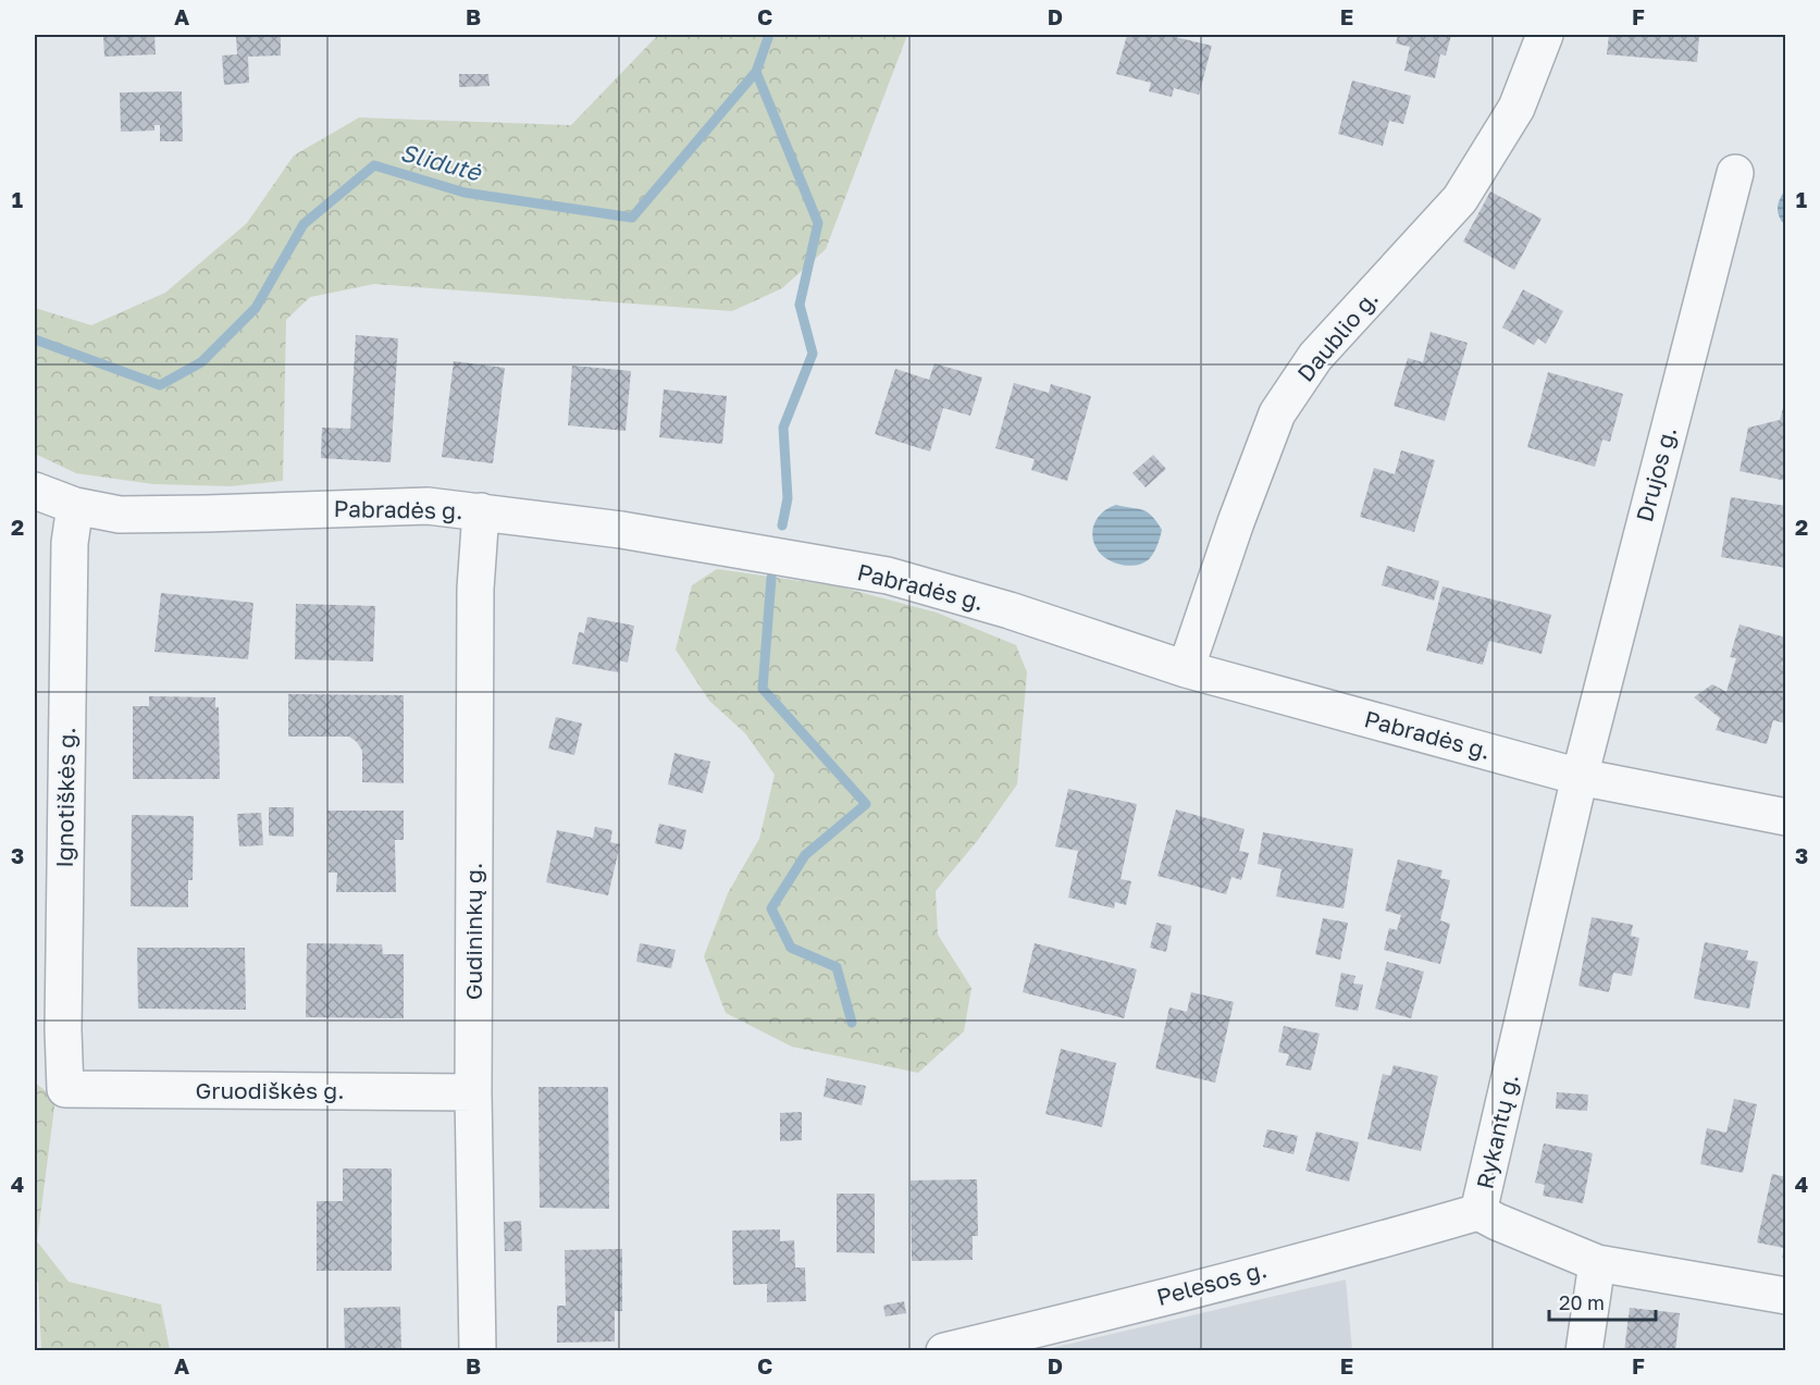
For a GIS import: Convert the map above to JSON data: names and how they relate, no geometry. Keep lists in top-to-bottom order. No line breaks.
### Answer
{"streets":{"street":["Daublio g.","Drujos g.","Pabradės g.","Ignotiškės g.","Gudininkų g.","Gruodiškės g.","Rykantų g.","Pelesos g."]},"crossings":[["Daublio g.","Pabradės g."],["Drujos g.","Pabradės g."],["Drujos g.","Rykantų g."],["Pabradės g.","Ignotiškės g."],["Pabradės g.","Gudininkų g."],["Pabradės g.","Rykantų g."],["Ignotiškės g.","Gruodiškės g."],["Gudininkų g.","Gruodiškės g."],["Rykantų g.","Pelesos g."]],"water":["Slidutė"],"scale_bar":"20 m","grid":{"columns":["A","B","C","D","E","F"],"rows":["1","2","3","4"]}}
